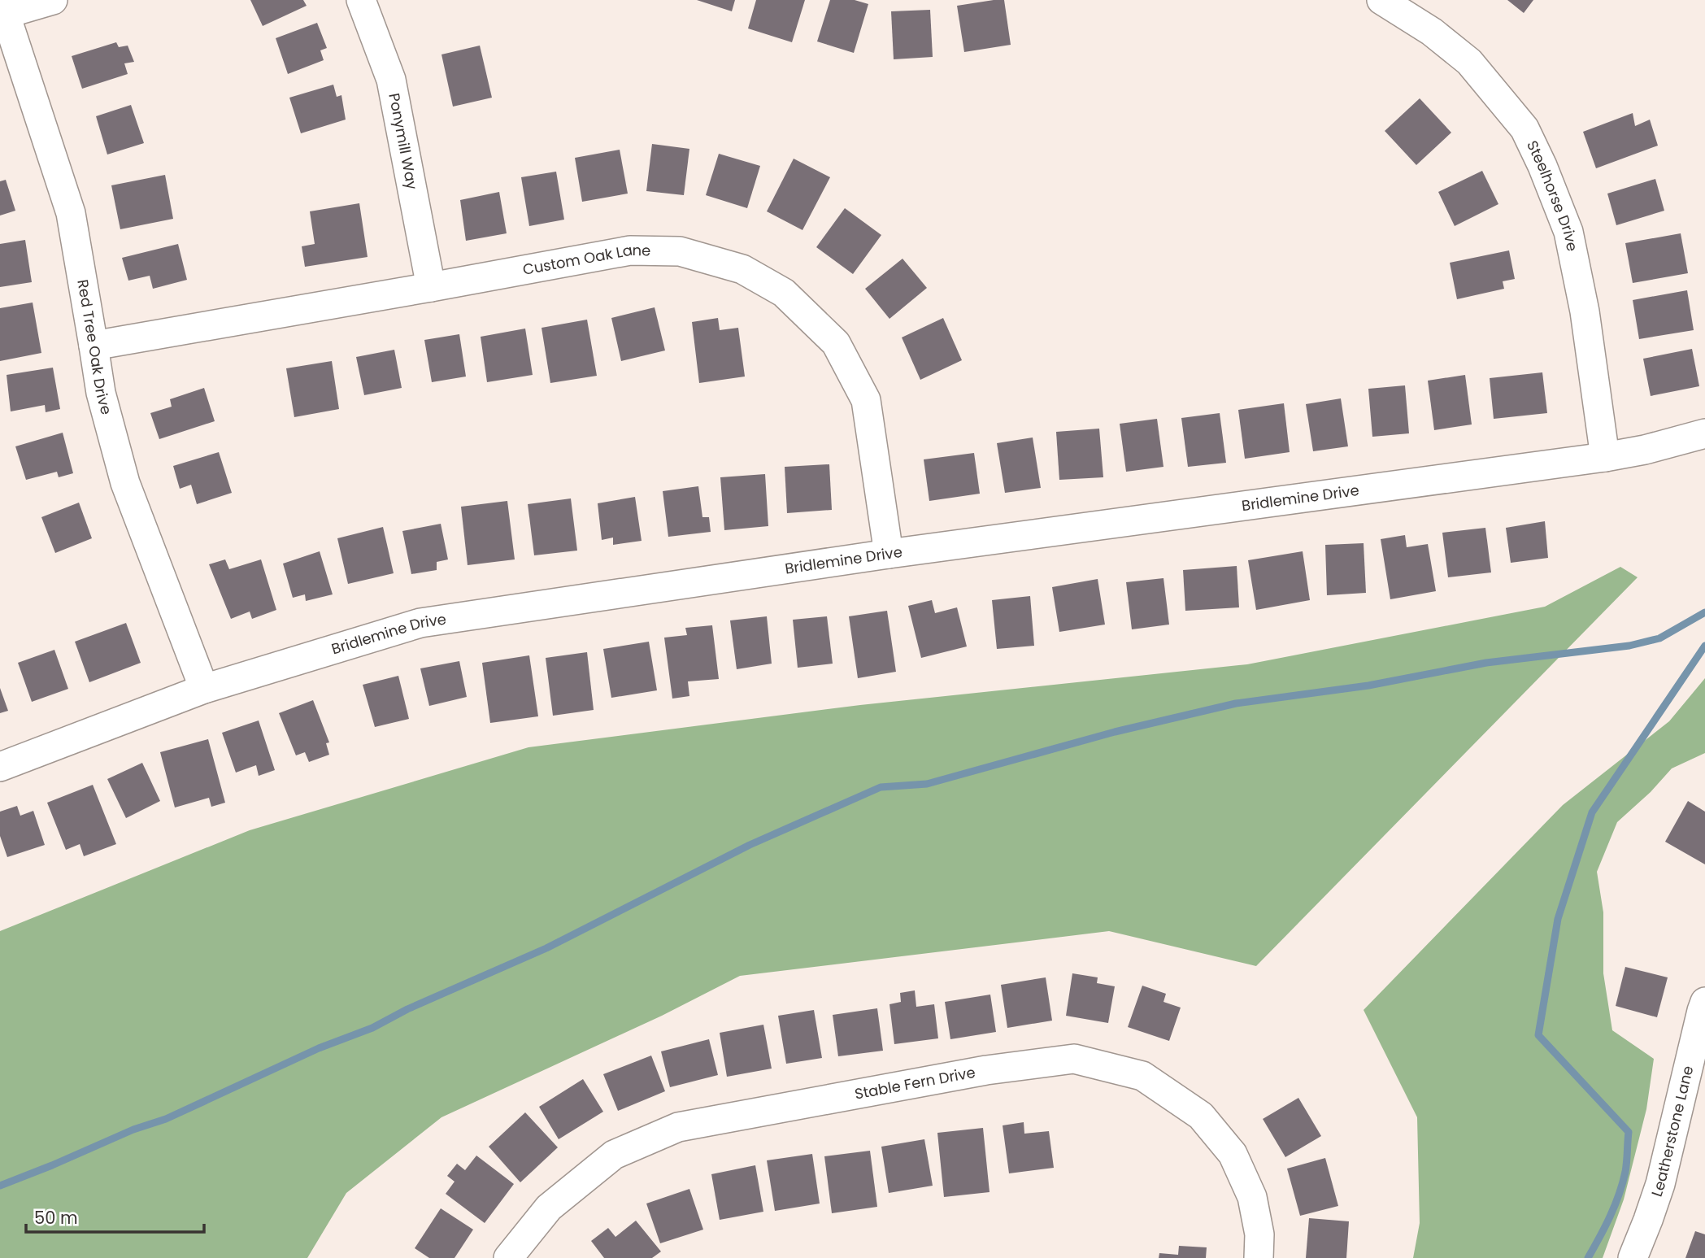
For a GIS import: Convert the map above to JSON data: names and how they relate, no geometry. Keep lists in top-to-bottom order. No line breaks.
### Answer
{"streets":{"street":["Ponymill Way","Steelhorse Drive","Custom Oak Lane","Red Tree Oak Drive","Bridlemine Drive","Stable Fern Drive","Leatherstone Lane"]},"crossings":[["Ponymill Way","Custom Oak Lane"],["Steelhorse Drive","Bridlemine Drive"],["Custom Oak Lane","Red Tree Oak Drive"],["Custom Oak Lane","Bridlemine Drive"],["Red Tree Oak Drive","Bridlemine Drive"]],"scale_bar":"50 m"}
